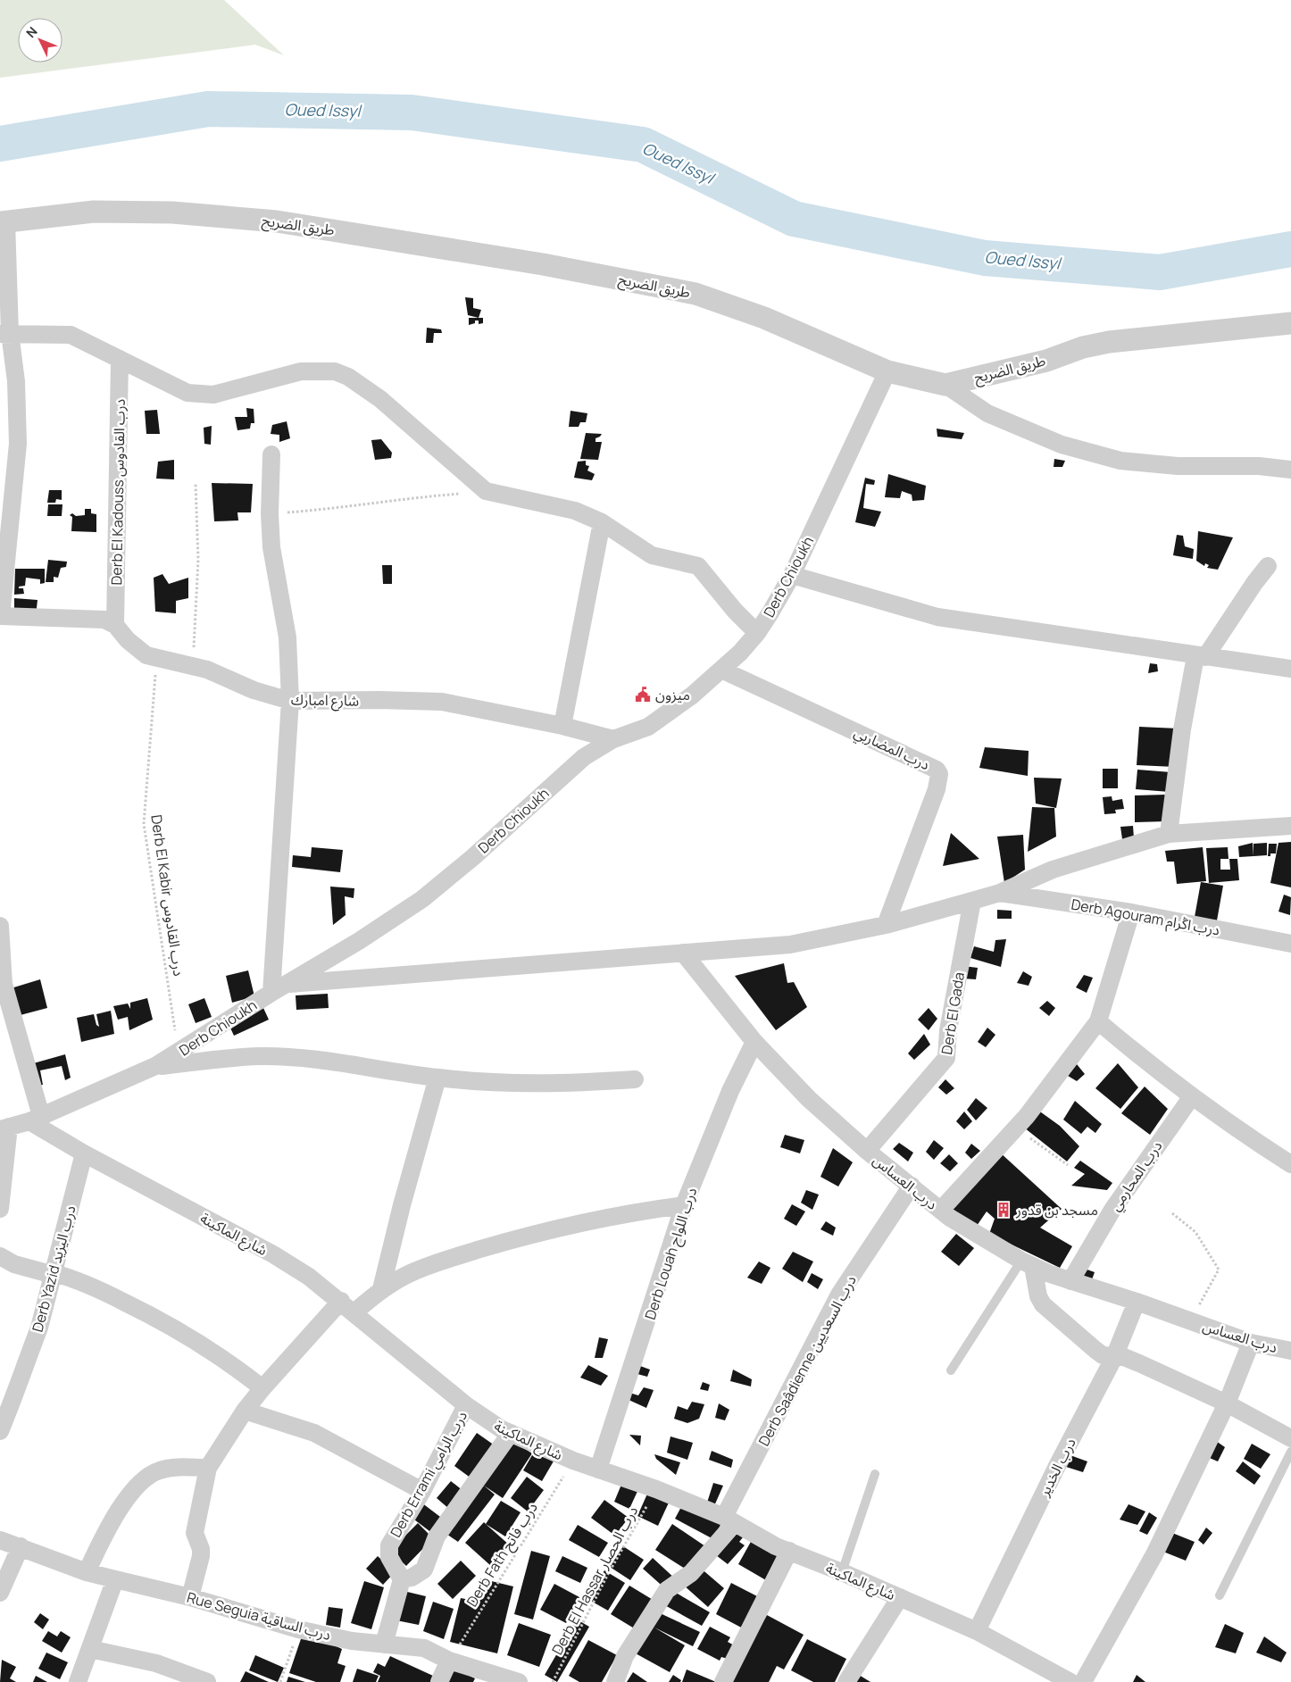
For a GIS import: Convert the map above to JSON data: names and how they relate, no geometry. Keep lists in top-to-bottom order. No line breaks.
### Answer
{"streets":{"street":["طريق الضريح","Derb El Kadouss درب القادوس","Derb Chioukh","شارع امبارك","درب المضاربي","Derb Agouram درب اڭرام","Derb El Gada","درب المحارمي","درب العساس","شارع الماكينة","Derb Louah درب اللواح","Derb Yazid درب اليزيد","Derb Saâdienne درب السعديين","درب الخدير","Derb Errami درب الرامي","Rue Seguia درب الساقية"],"path":["Derb El Kabir درب القادوس","Derb Fath درب فاتح","Derb El Hassar درب الحصار"]},"crossings":[["طريق الضريح","Derb Chioukh"],["Derb El Kadouss درب القادوس","شارع امبارك"],["Derb Chioukh","شارع امبارك"],["Derb Chioukh","درب المضاربي"],["Derb Chioukh","Derb El Kabir درب القادوس"],["Derb Chioukh","شارع الماكينة"],["شارع امبارك","Derb El Kabir درب القادوس"],["Derb El Gada","درب العساس"],["درب المحارمي","درب العساس"],["درب العساس","Derb Louah درب اللواح"],["درب العساس","Derb Saâdienne درب السعديين"],["درب العساس","درب الخدير"],["شارع الماكينة","Derb Louah درب اللواح"],["شارع الماكينة","Derb Yazid درب اليزيد"],["شارع الماكينة","Derb Saâdienne درب السعديين"],["شارع الماكينة","درب الخدير"],["شارع الماكينة","Derb Errami درب الرامي"],["شارع الماكينة","Derb Fath درب فاتح"],["شارع الماكينة","Derb El Hassar درب الحصار"],["Derb Fath درب فاتح","Rue Seguia درب الساقية"]],"water":["Oued Issyl"],"places":{"public building":["ميزون"],"building":["مسجد بن قدور"]},"north":"top left"}
